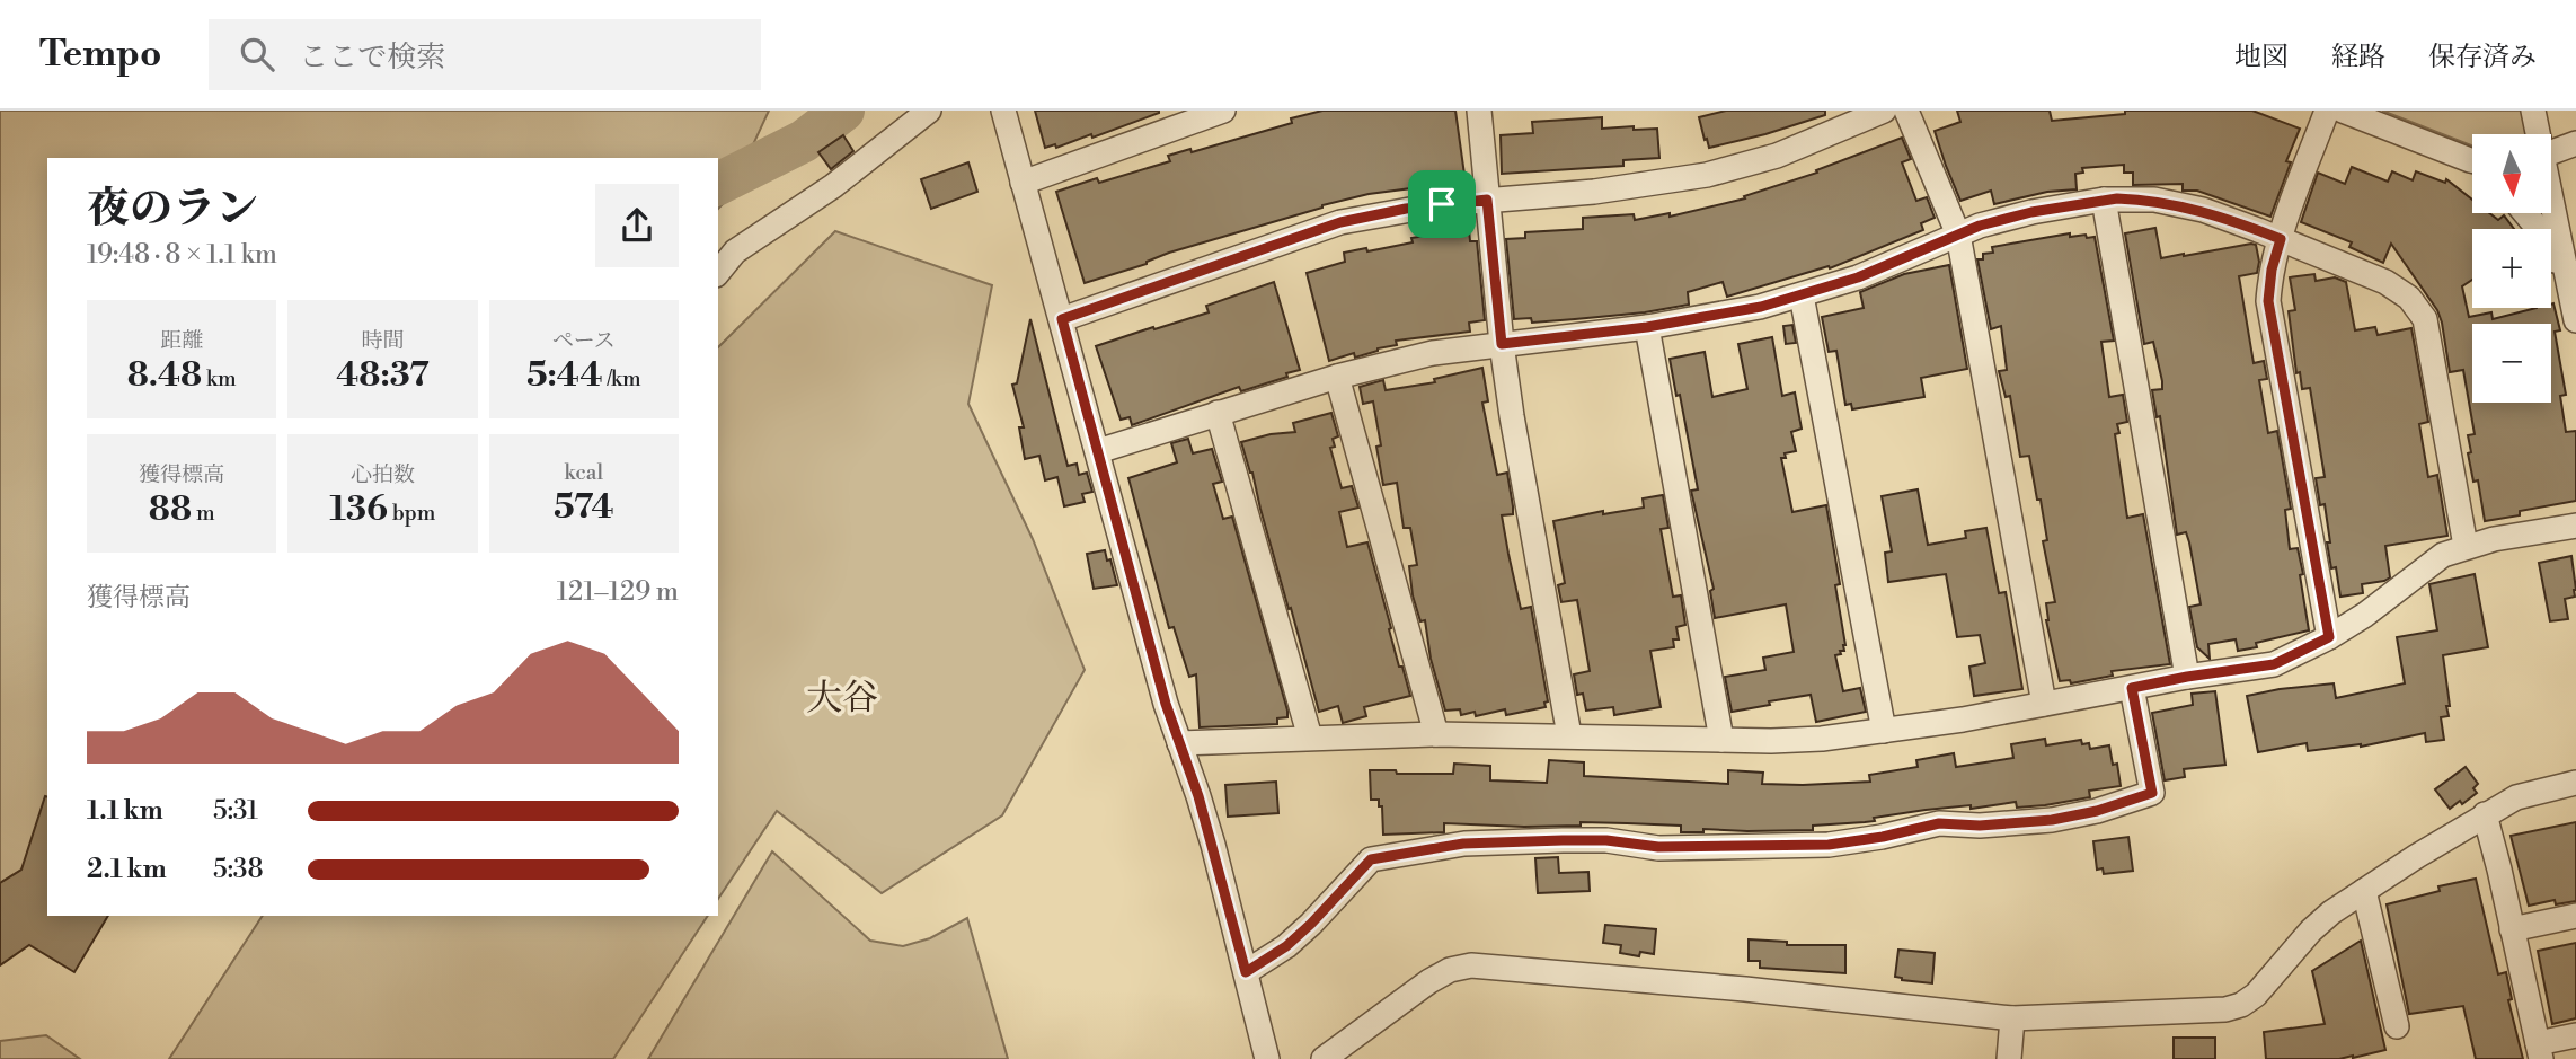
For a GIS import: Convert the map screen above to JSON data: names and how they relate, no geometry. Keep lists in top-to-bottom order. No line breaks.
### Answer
{"districts":["大谷"],"north":"bottom","page":{"header":"Tempo","search":"ここで検索","nav":["地図","経路","保存済み"],"map_buttons":["+","−"],"heading":["夜のラン","19:48 · 8 × 1.1 km"],"stats":[["距離","8.48 km"],["時間","48:37"],["ペース","5:44 /km"],["獲得標高","88 m"],["心拍数","136 bpm"],["kcal","574"]],"chart":["獲得標高","121–129 m"],"list":[{"name":"1.1 km","note":"5:31"},{"name":"2.1 km","note":"5:38"}]}}
